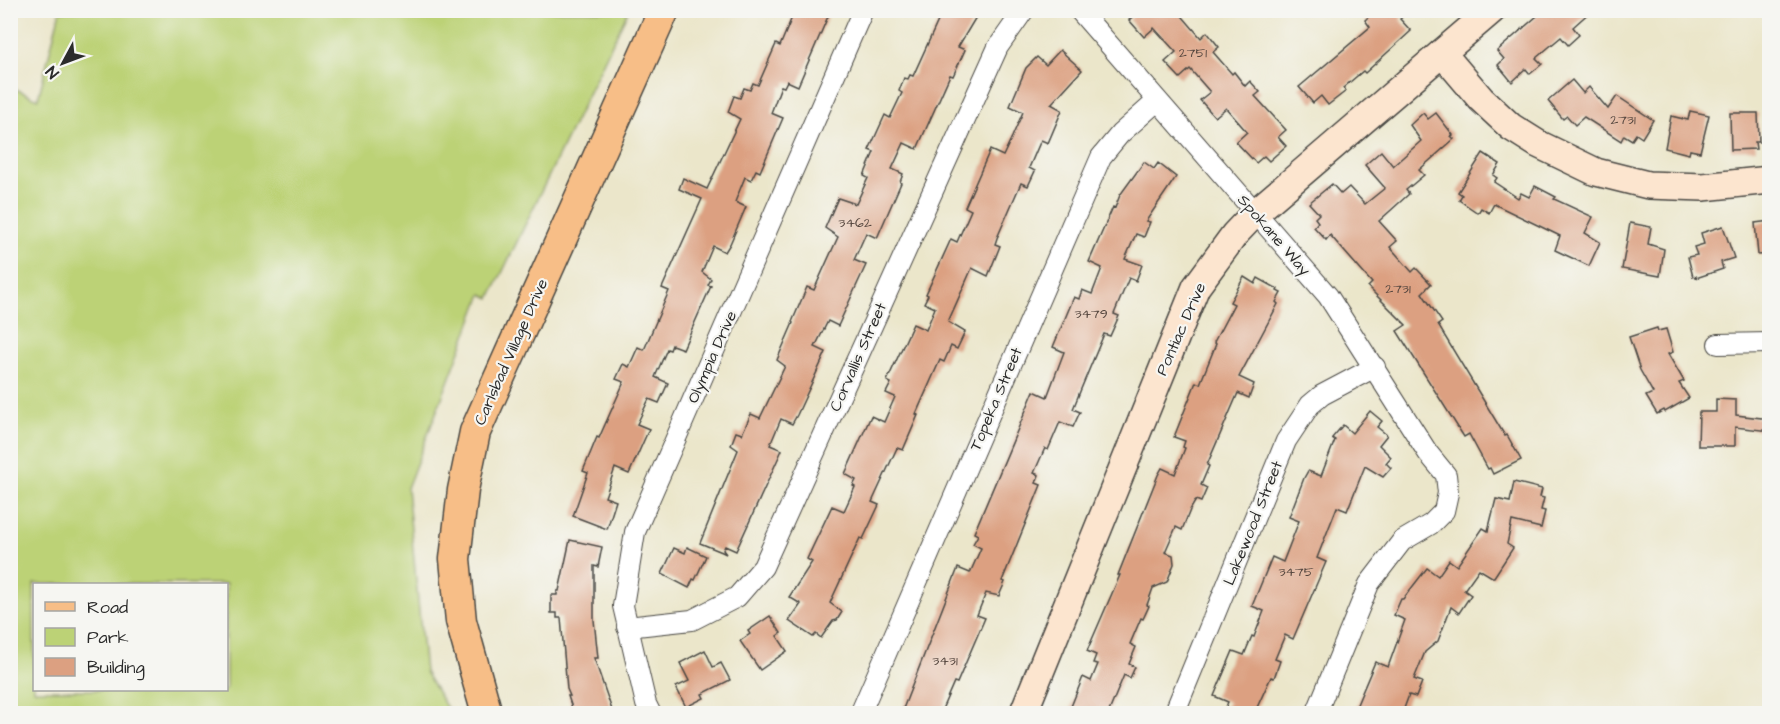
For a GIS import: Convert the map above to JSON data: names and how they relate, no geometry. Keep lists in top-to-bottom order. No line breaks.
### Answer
{"streets":{"main road":["Pontiac Drive","Carlsbad Village Drive"],"street":["Spokane Way","Olympia Drive","Corvallis Street","Topeka Street","Lakewood Street"]},"crossings":[["Spokane Way","Pontiac Drive"],["Spokane Way","Topeka Street"],["Spokane Way","Lakewood Street"],["Olympia Drive","Corvallis Street"]],"house_numbers":["2751","2731","3462","2731","3479","3475","3431"],"legend":["Road","Park","Building"],"north":"bottom left"}
